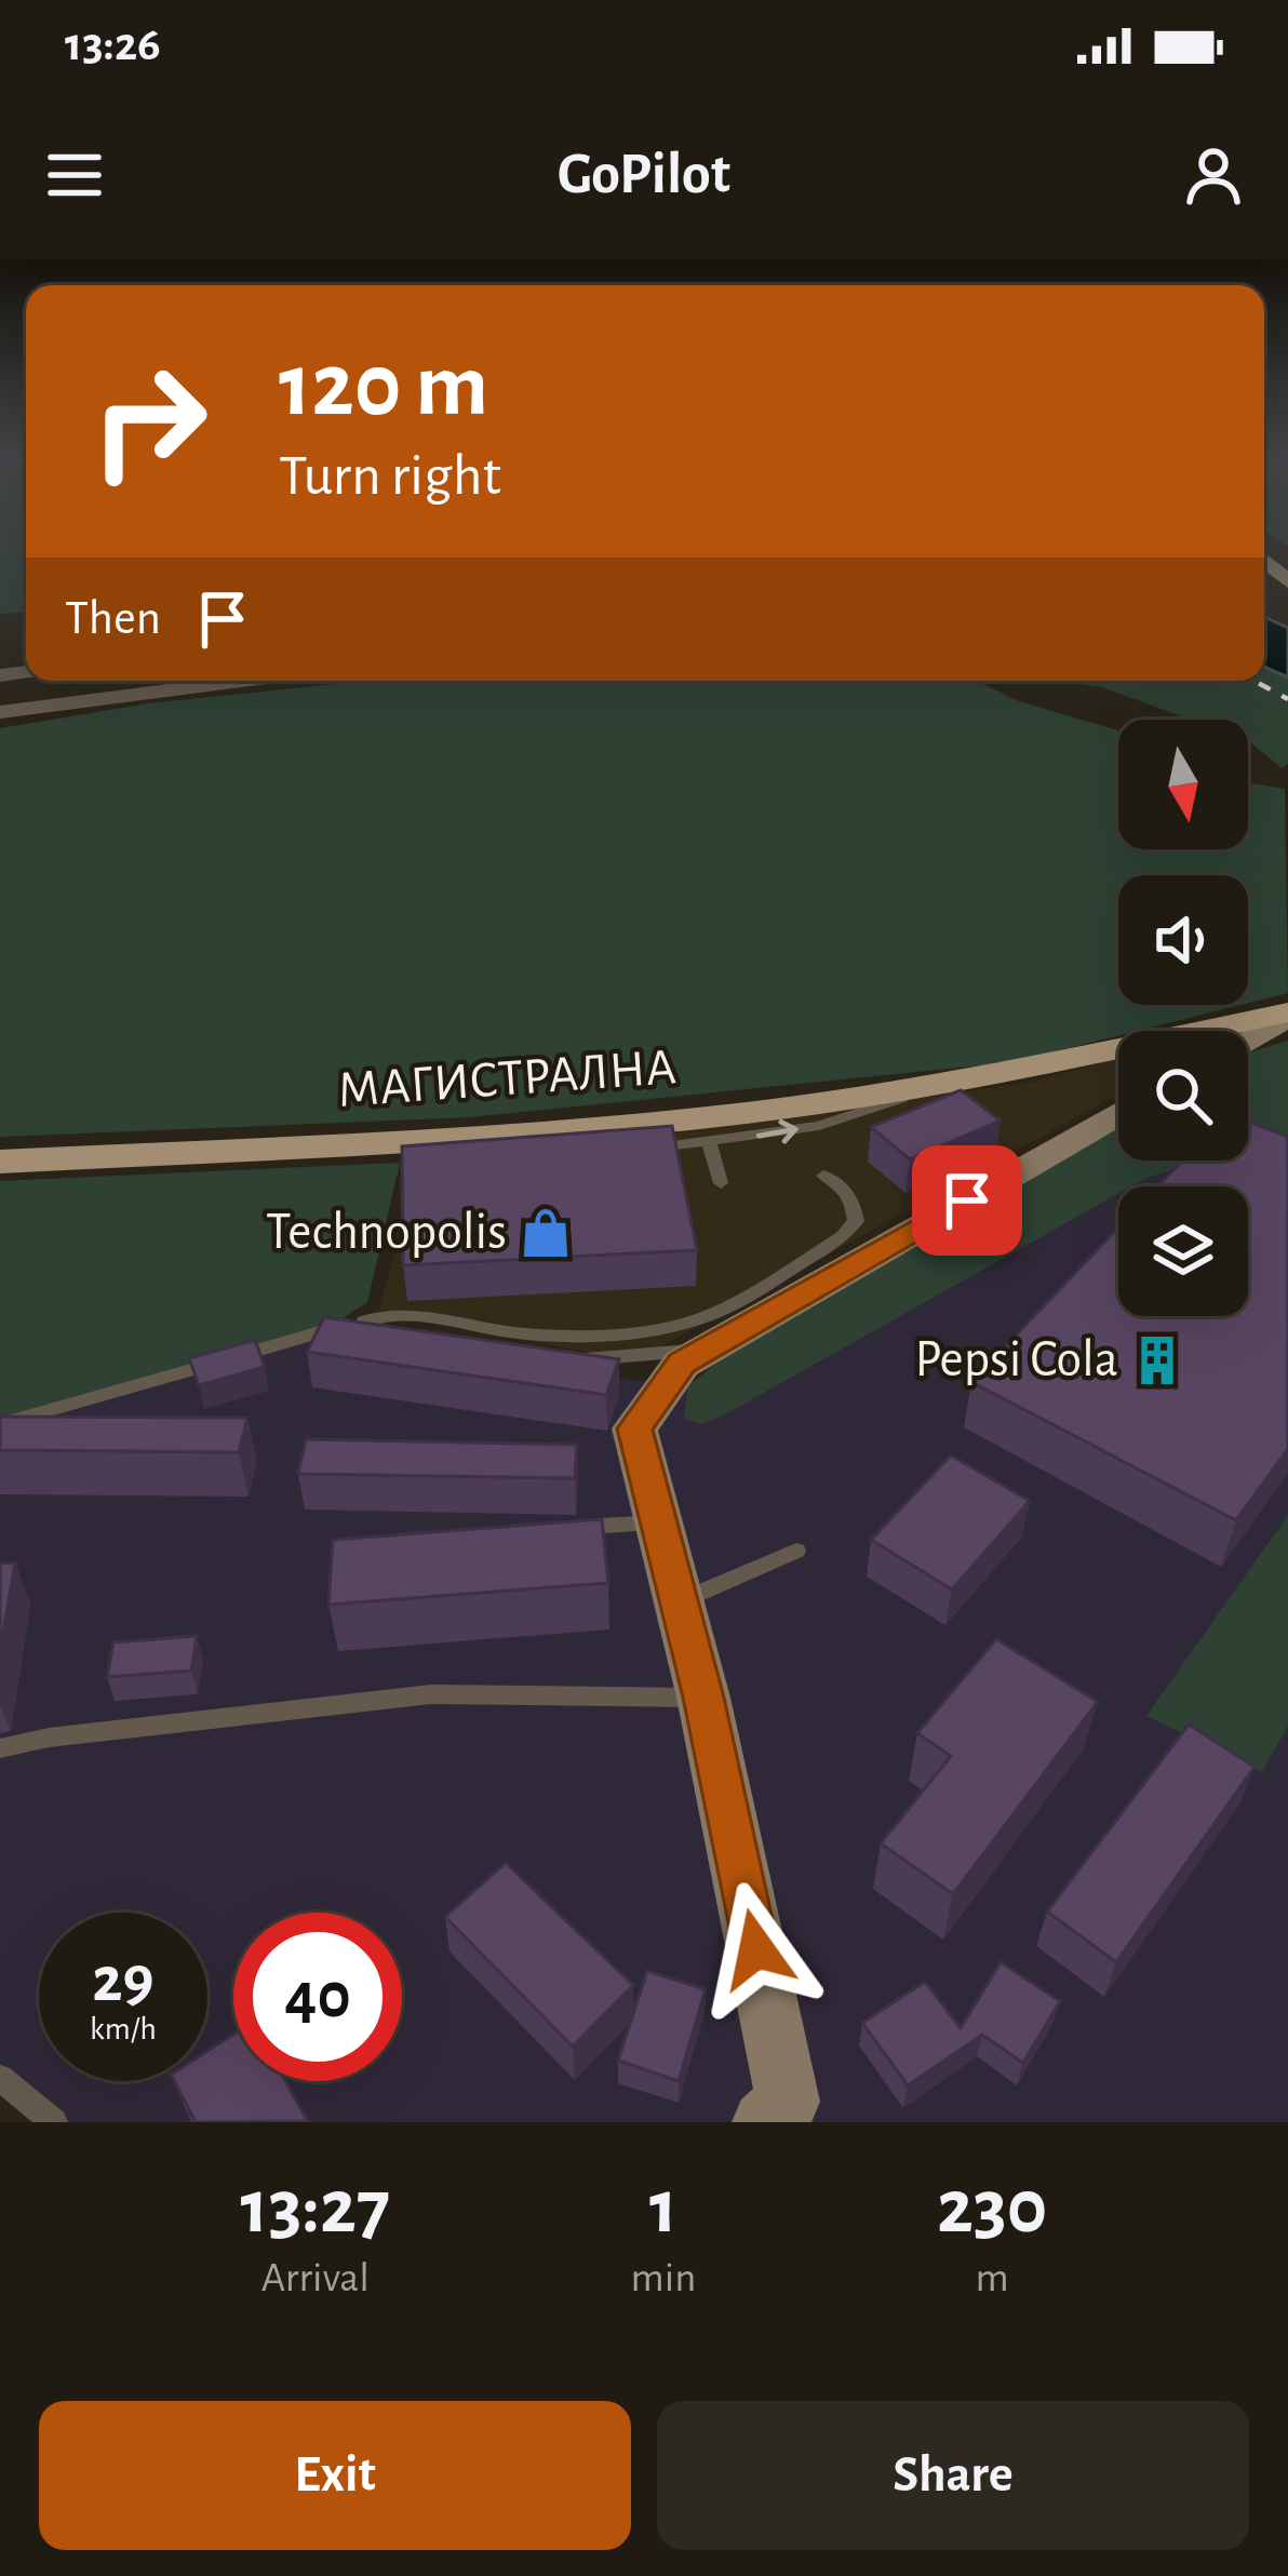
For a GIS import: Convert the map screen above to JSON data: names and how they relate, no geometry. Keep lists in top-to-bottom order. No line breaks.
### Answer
{"streets":{"main road":["МАГИСТРАЛНА"]},"places":{"shop":["Technopolis"],"building":["Pepsi Cola"]},"north":"bottom","page":{"status":"13:26","header":"GoPilot","turn":["120 m","Turn right"],"then":"Then","speed":"29 km/h","limit":"40","eta":["13:27","Arrival","1","min","230","m"],"buttons":["Exit","Share"]}}
